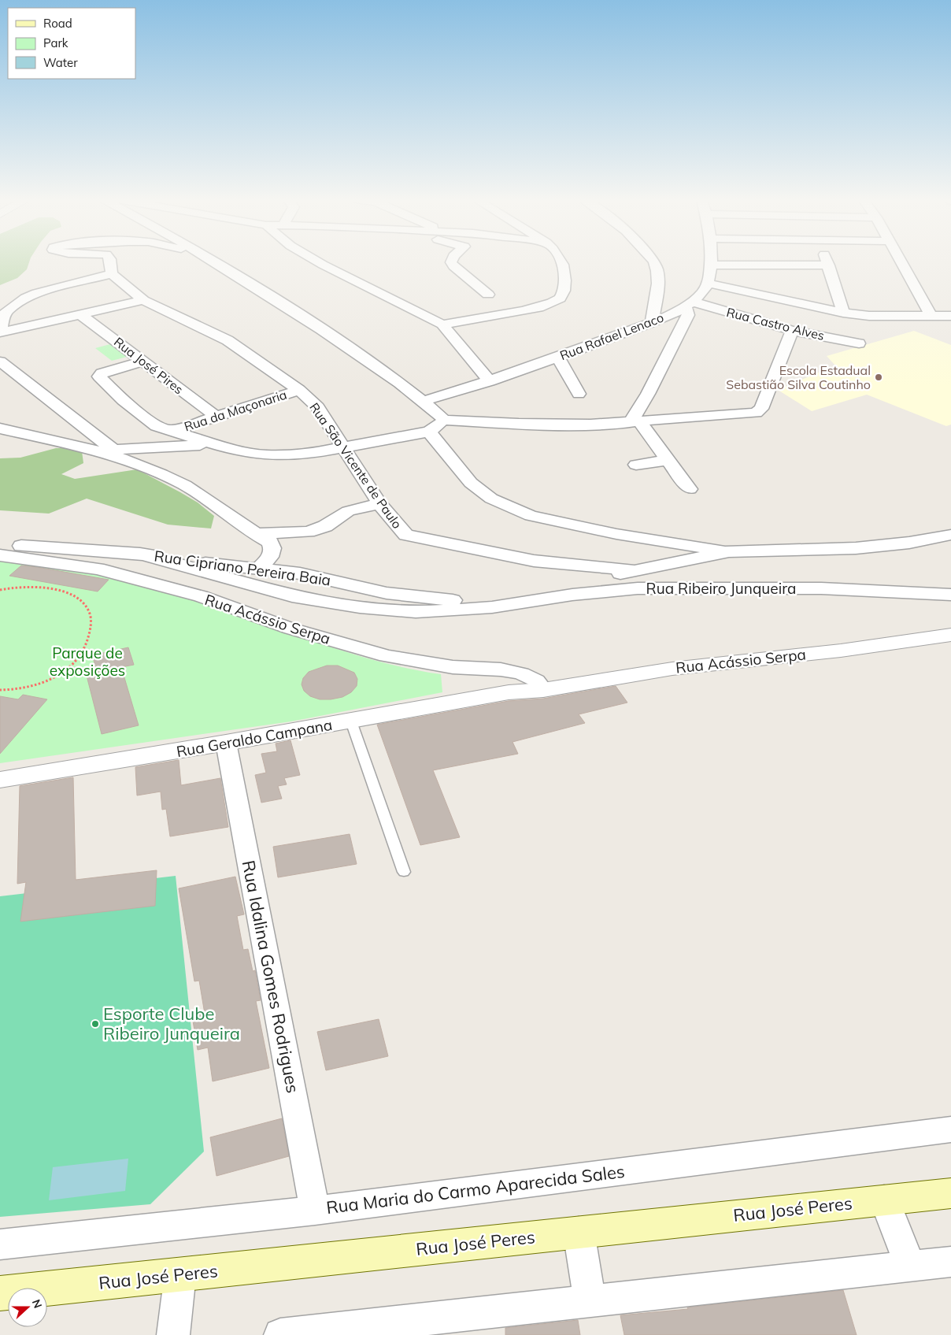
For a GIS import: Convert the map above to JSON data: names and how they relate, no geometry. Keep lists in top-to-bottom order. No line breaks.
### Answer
{"streets":{"main road":["Rua José Peres"],"street":["Rua Castro Alves","Rua Rafael Lenaco","Rua José Pires","Rua da Maçonaria","Rua São Vicente de Paulo","Rua Cipriano Pereira Baia","Rua Ribeiro Junqueira","Rua Acássio Serpa","Rua Geraldo Campana","Rua Idalina Gomes Rodrigues","Rua Maria do Carmo Aparecida Sales"]},"crossings":[["Rua Castro Alves","Rua Rafael Lenaco"],["Rua José Pires","Rua da Maçonaria"],["Rua da Maçonaria","Rua São Vicente de Paulo"],["Rua Cipriano Pereira Baia","Rua Ribeiro Junqueira"],["Rua Acássio Serpa","Rua Geraldo Campana"],["Rua Geraldo Campana","Rua Idalina Gomes Rodrigues"],["Rua Idalina Gomes Rodrigues","Rua Maria do Carmo Aparecida Sales"]],"parks":["Parque de exposições"],"places":["Escola Estadual Sebastião Silva Coutinho","Esporte Clube Ribeiro Junqueira"],"legend":["Road","Park","Water"],"north":"right"}
